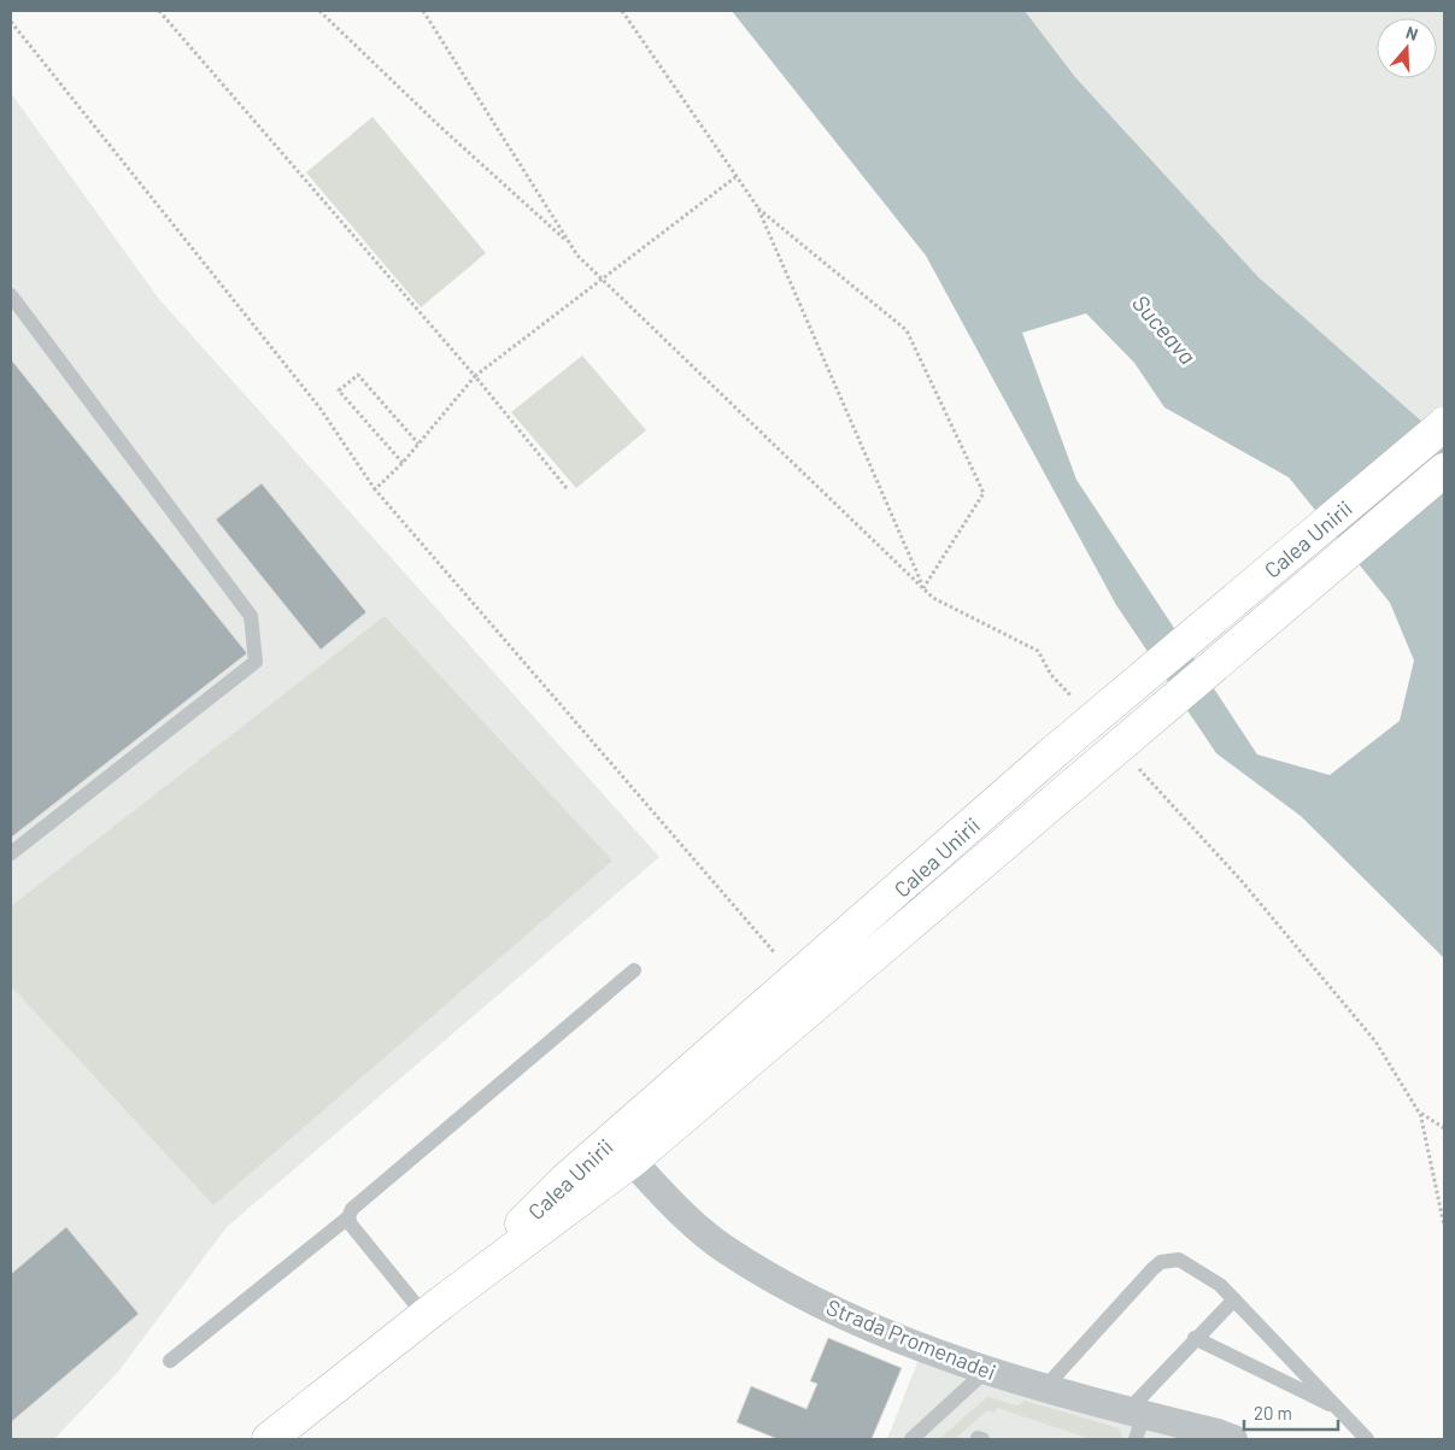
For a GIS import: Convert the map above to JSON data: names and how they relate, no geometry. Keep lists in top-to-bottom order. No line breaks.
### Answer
{"streets":{"main road":["Calea Unirii"],"street":["Strada Promenadei"]},"crossings":[["Calea Unirii","Strada Promenadei"]],"water":["Suceava"],"scale_bar":"20 m","north":"top"}
